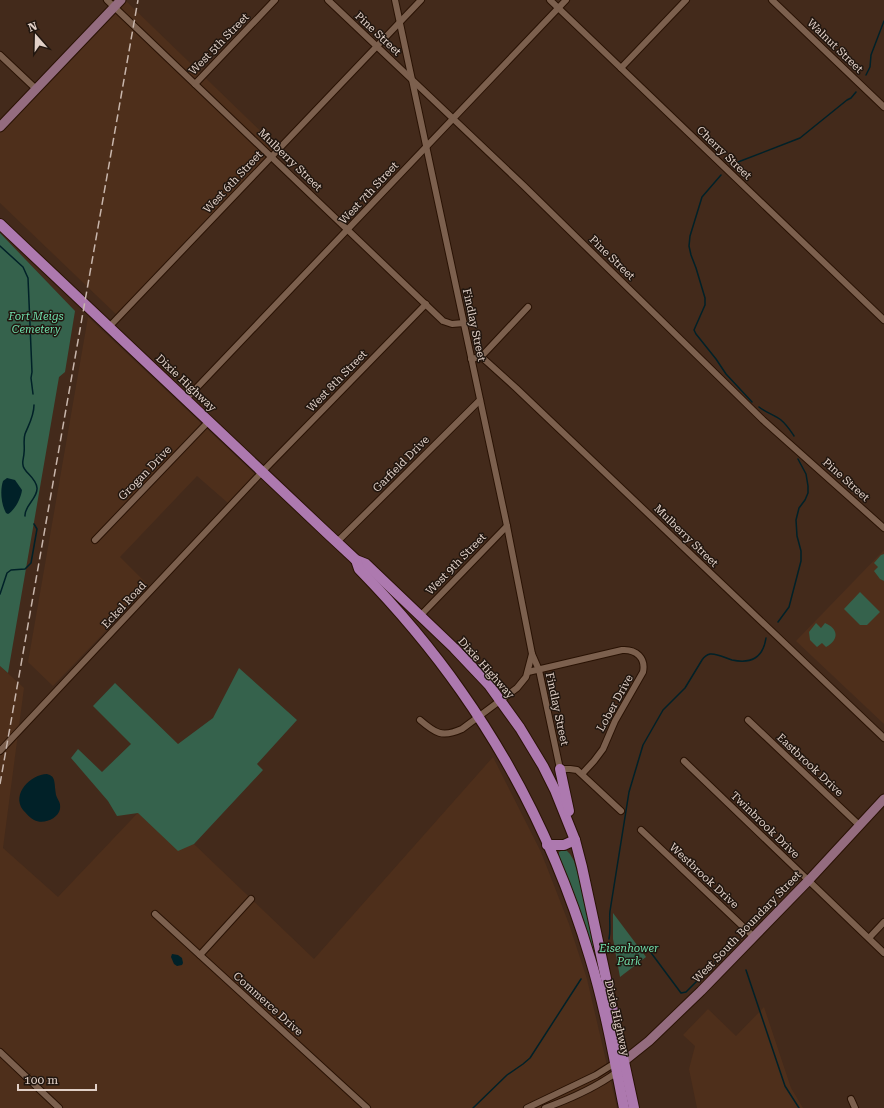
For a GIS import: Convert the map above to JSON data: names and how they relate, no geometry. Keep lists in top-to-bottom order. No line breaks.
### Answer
{"streets":{"main road":["Dixie Highway"],"street":["Pine Street","West 5th Street","Walnut Street","Cherry Street","Mulberry Street","West 6th Street","West 7th Street","Findlay Street","West 8th Street","Garfield Drive","Grogan Drive","West 9th Street","Eckel Road","Lober Drive","Eastbrook Drive","Twinbrook Drive","Westbrook Drive","West South Boundary Street","Commerce Drive"]},"crossings":[["Pine Street","West 6th Street"],["Pine Street","West 7th Street"],["Pine Street","Findlay Street"],["West 5th Street","Mulberry Street"],["Cherry Street","West 7th Street"],["Mulberry Street","West 6th Street"],["Mulberry Street","West 7th Street"],["Mulberry Street","Findlay Street"],["Mulberry Street","West 8th Street"],["West 6th Street","Findlay Street"],["West 6th Street","Dixie Highway"],["West 7th Street","Findlay Street"],["West 7th Street","Dixie Highway"],["Findlay Street","Dixie Highway"],["Findlay Street","Garfield Drive"],["Findlay Street","West 9th Street"],["Findlay Street","Lober Drive"],["West 8th Street","Dixie Highway"],["West 8th Street","Eckel Road"],["Dixie Highway","Garfield Drive"],["Dixie Highway","Grogan Drive"],["Dixie Highway","West 9th Street"],["Dixie Highway","Eckel Road"],["Dixie Highway","West South Boundary Street"],["Eastbrook Drive","West South Boundary Street"],["Twinbrook Drive","West South Boundary Street"],["Westbrook Drive","West South Boundary Street"]],"parks":["Fort Meigs Cemetery","Eisenhower Park"],"scale_bar":"100 m","north":"top"}
